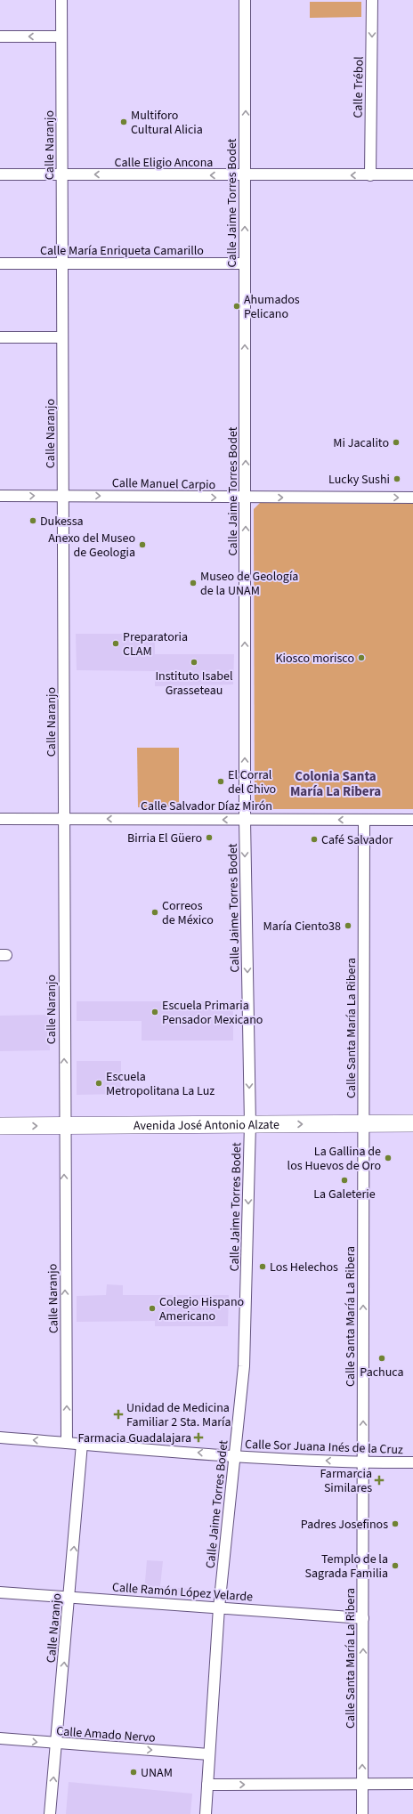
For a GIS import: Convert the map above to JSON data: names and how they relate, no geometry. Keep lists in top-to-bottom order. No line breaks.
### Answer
{"streets":{"main road":["Avenida José Antonio Alzate"],"street":["Calle Trébol","Calle Naranjo","Calle Eligio Ancona","Calle Jaime Torres Bodet","Calle María Enriqueta Camarillo","Calle Manuel Carpio","Calle Salvador Díaz Mirón","Calle Santa María La Ribera","Calle Sor Juana Inés de la Cruz","Calle Ramón López Velarde","Calle Amado Nervo"]},"crossings":[["Calle Trébol","Calle Eligio Ancona"],["Calle Naranjo","Calle Eligio Ancona"],["Calle Naranjo","Calle María Enriqueta Camarillo"],["Calle Naranjo","Calle Manuel Carpio"],["Calle Naranjo","Calle Salvador Díaz Mirón"],["Calle Naranjo","Avenida José Antonio Alzate"],["Calle Naranjo","Calle Sor Juana Inés de la Cruz"],["Calle Naranjo","Calle Ramón López Velarde"],["Calle Naranjo","Calle Amado Nervo"],["Calle Eligio Ancona","Calle Jaime Torres Bodet"],["Calle Jaime Torres Bodet","Calle María Enriqueta Camarillo"],["Calle Jaime Torres Bodet","Calle Manuel Carpio"],["Calle Jaime Torres Bodet","Calle Salvador Díaz Mirón"],["Calle Jaime Torres Bodet","Avenida José Antonio Alzate"],["Calle Jaime Torres Bodet","Calle Sor Juana Inés de la Cruz"],["Calle Jaime Torres Bodet","Calle Ramón López Velarde"],["Calle Jaime Torres Bodet","Calle Amado Nervo"],["Calle Salvador Díaz Mirón","Calle Santa María La Ribera"],["Calle Santa María La Ribera","Avenida José Antonio Alzate"],["Calle Santa María La Ribera","Calle Sor Juana Inés de la Cruz"],["Calle Santa María La Ribera","Calle Ramón López Velarde"]],"one_way":["Calle Trébol","Calle Naranjo","Calle Eligio Ancona","Calle Manuel Carpio","Calle Salvador Díaz Mirón","Calle Santa María La Ribera","Avenida José Antonio Alzate","Calle Sor Juana Inés de la Cruz","Calle Amado Nervo"],"districts":["Colonia Santa María La Ribera"],"places":{"other":["Multiforo Cultural Alicia","Ahumados Pelicano","Mi Jacalito","Lucky Sushi","Dukessa","Anexo del Museo de Geologia","Museo de Geología de la UNAM","Preparatoria CLAM","Kiosco morisco","Instituto Isabel Grasseteau","El Corral del Chivo","Birria El Güero","Café Salvador","Correos de México","María Ciento38","Escuela Primaria Pensador Mexicano","Escuela Metropolitana La Luz","La Gallina de los Huevos de Oro","La Galeterie","Los Helechos","Colegio Hispano Americano","Pachuca","Padres Josefinos","Templo de la Sagrada Familia","UNAM"],"health":["Unidad de Medicina Familiar 2 Sta. María","Farmacia Guadalajara","Farmarcia Similares"]}}
